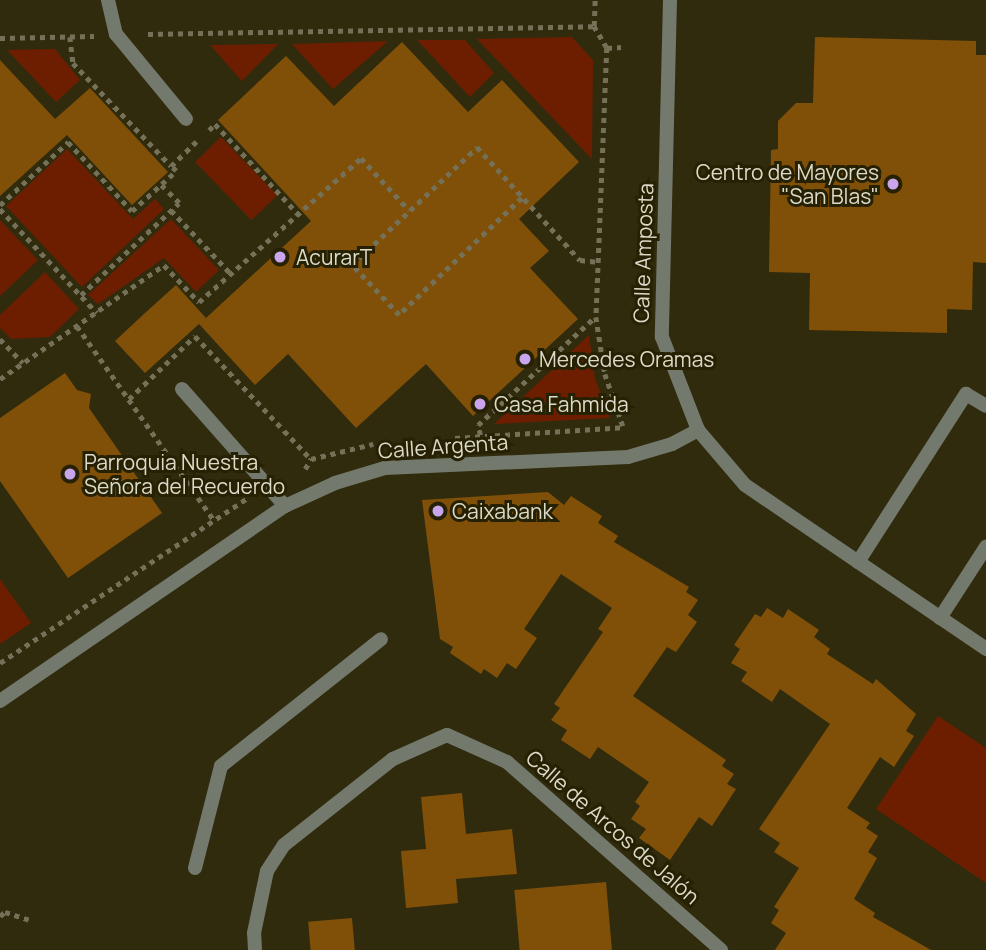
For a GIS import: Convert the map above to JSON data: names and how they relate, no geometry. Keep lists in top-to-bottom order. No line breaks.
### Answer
{"streets":{"street":["Calle Amposta","Calle Argenta","Calle de Arcos de Jalón"]},"crossings":[["Calle Amposta","Calle Argenta"]],"places":["Centro de Mayores \"San Blas\"","AcurarT","Mercedes Oramas","Casa Fahmida","Parroquia Nuestra Señora del Recuerdo","Caixabank"]}
